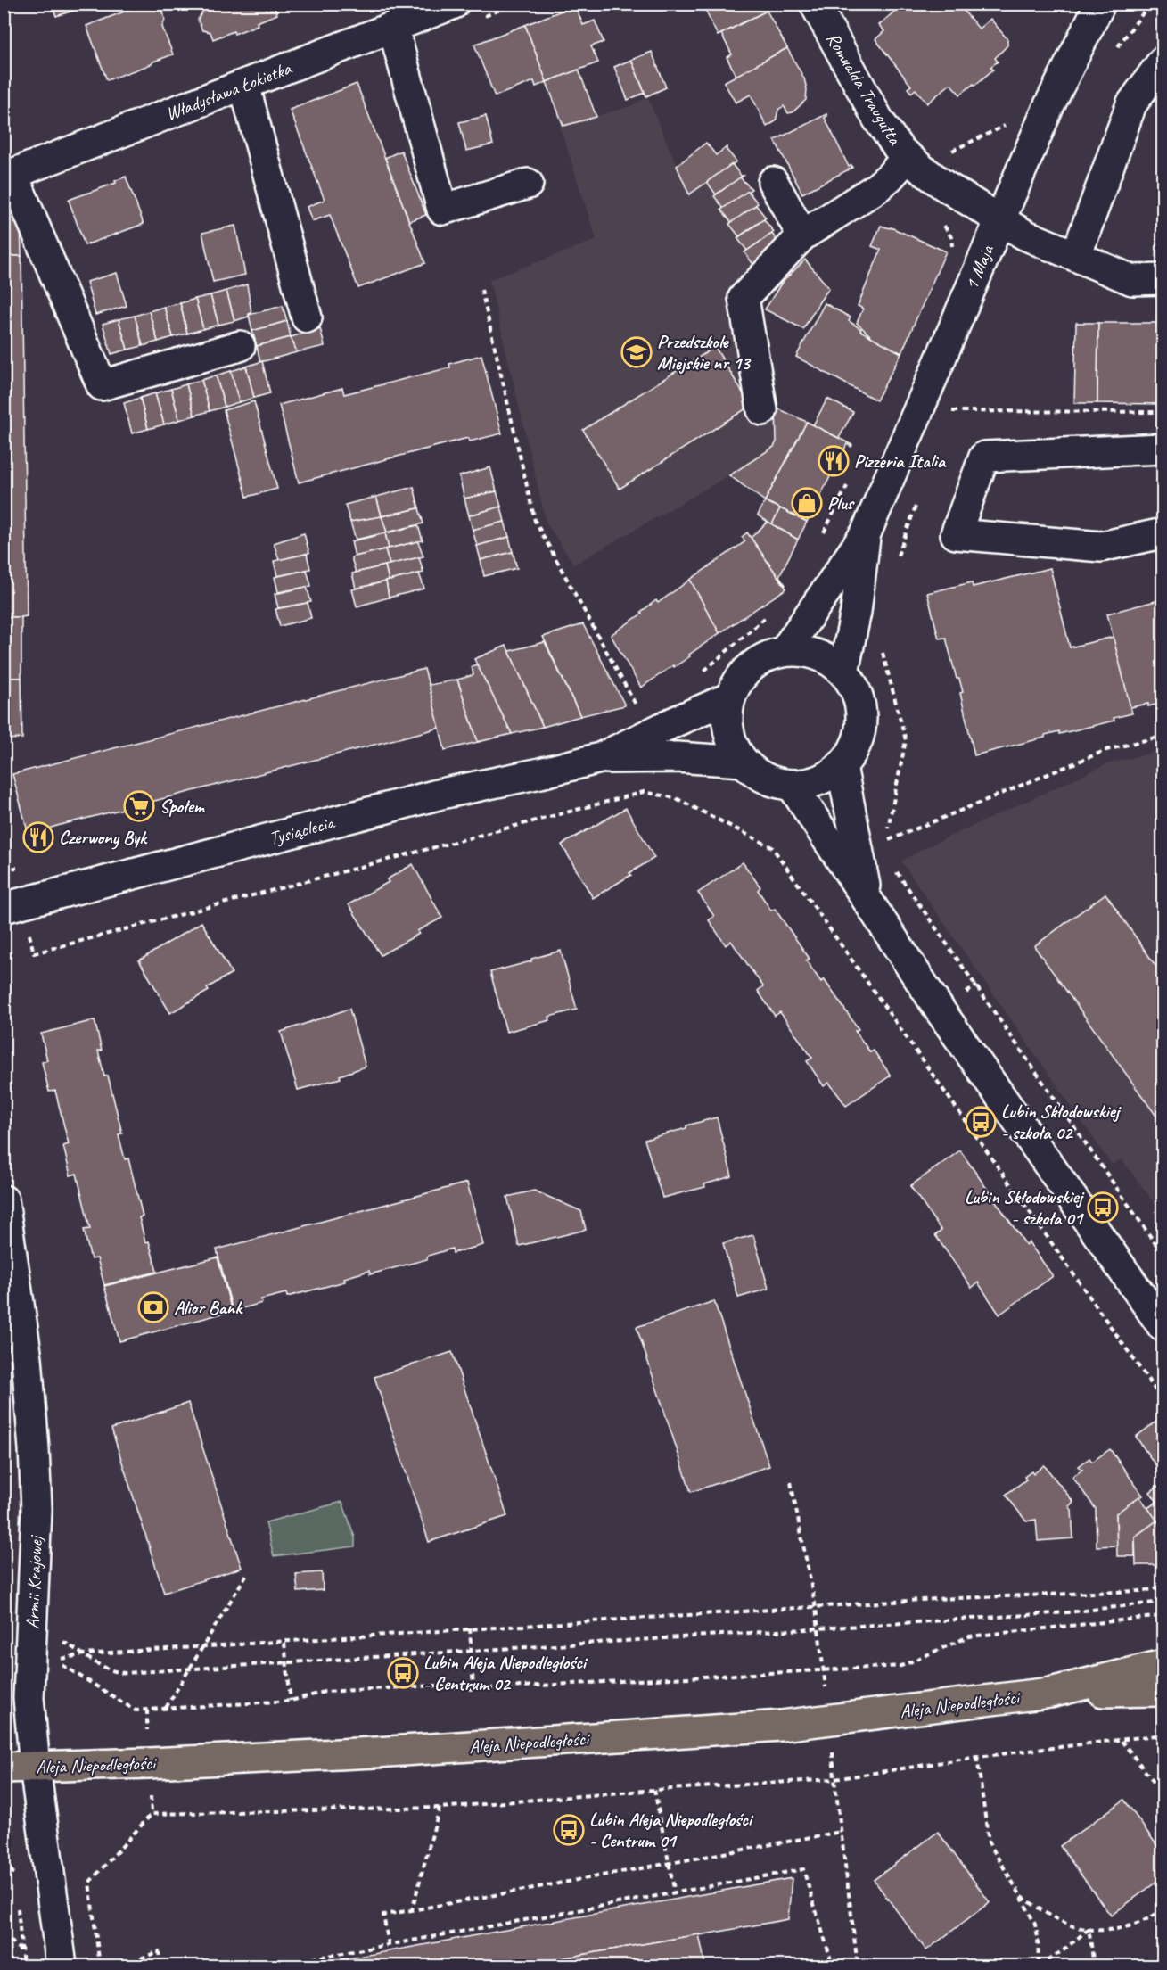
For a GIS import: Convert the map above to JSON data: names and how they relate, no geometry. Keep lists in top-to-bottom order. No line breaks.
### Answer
{"streets":{"main road":["Aleja Niepodległości"],"street":["Romualda Traugutta","Władysława Łokietka","1 Maja","Tysiąclecia","Armii Krajowej"]},"crossings":[["Romualda Traugutta","1 Maja"],["Armii Krajowej","Aleja Niepodległości"]],"places":{"school or university":["Przedszkole Miejskie nr 13"],"restaurant":["Pizzeria Italia","Czerwony Byk"],"shop":["Plus"],"supermarket":["Społem"],"bus stop":["Lubin Skłodowskiej - szkoła 02","Lubin Skłodowskiej - szkoła 01","Lubin Aleja Niepodległości - Centrum 02","Lubin Aleja Niepodległości - Centrum 01"],"bank":["Alior Bank"]}}
